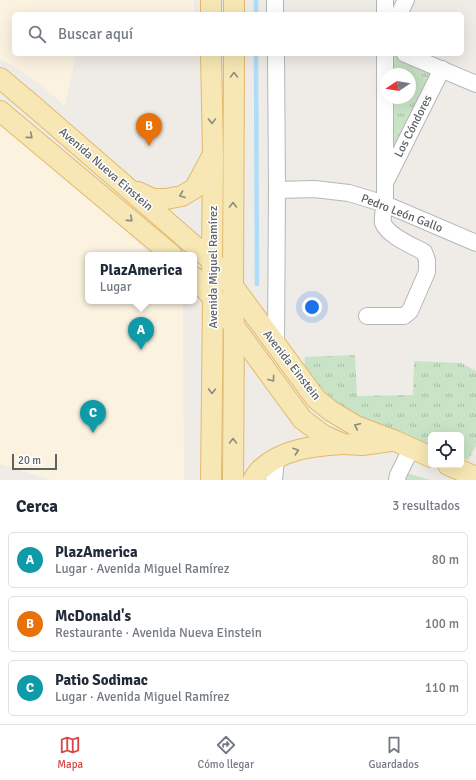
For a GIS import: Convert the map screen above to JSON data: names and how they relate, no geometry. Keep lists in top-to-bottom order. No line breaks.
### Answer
{"streets":{"main road":["Avenida Nueva Einstein","Avenida Miguel Ramírez","Avenida Einstein"],"street":["Los Cóndores","Pedro León Gallo"]},"crossings":[["Los Cóndores","Pedro León Gallo"],["Avenida Nueva Einstein","Avenida Miguel Ramírez"],["Avenida Nueva Einstein","Avenida Einstein"],["Avenida Miguel Ramírez","Avenida Einstein"]],"scale_bar":"20 m","north":"left","page":{"search":"Buscar aquí","pins":["B","A","C"],"popup":["PlazAmerica","Lugar"],"scale":"20 m","heading":["Cerca","3 resultados"],"list":[{"mark":"A","name":"PlazAmerica","note":"Lugar · Avenida Miguel Ramírez","value":"80 m"},{"mark":"B","name":"McDonald's","note":"Restaurante · Avenida Nueva Einstein","value":"100 m"},{"mark":"C","name":"Patio Sodimac","note":"Lugar · Avenida Miguel Ramírez","value":"110 m"}],"nav":["Mapa","Cómo llegar","Guardados"]}}
